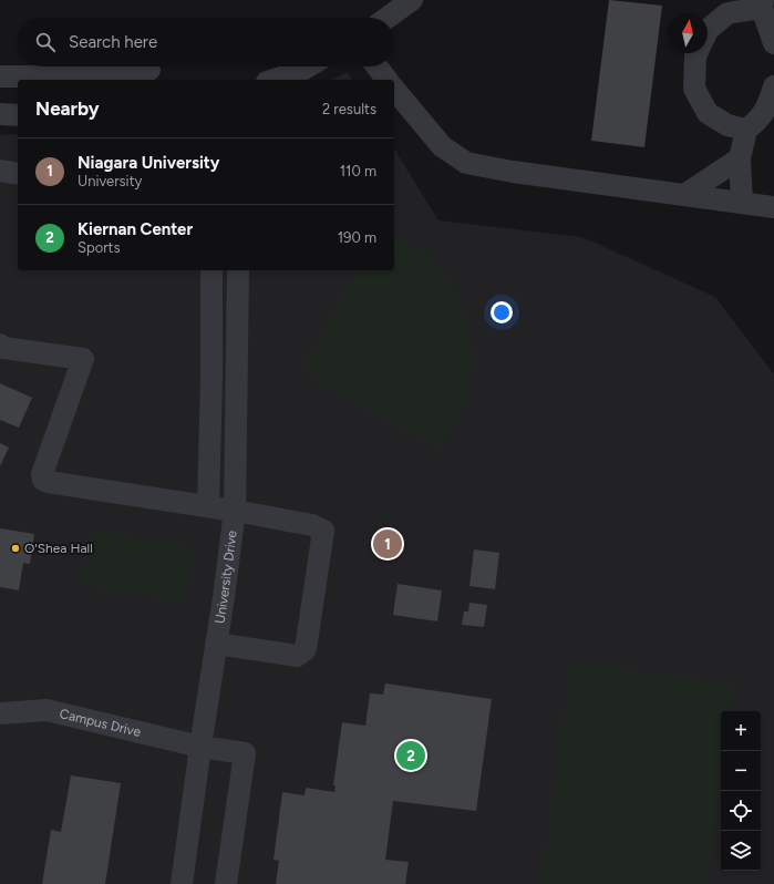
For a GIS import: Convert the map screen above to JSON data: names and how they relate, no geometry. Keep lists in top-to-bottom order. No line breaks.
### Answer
{"streets":{"street":["University Drive","Campus Drive"]},"crossings":[["University Drive","Campus Drive"]],"places":["O'Shea Hall"],"north":"top","page":{"search":"Search here","heading":["Nearby","2 results"],"list":[{"mark":"1","name":"Niagara University","note":"University","value":"110 m"},{"mark":"2","name":"Kiernan Center","note":"Sports","value":"190 m"}],"pins":["1","2"],"map_buttons":["+","−"]}}
